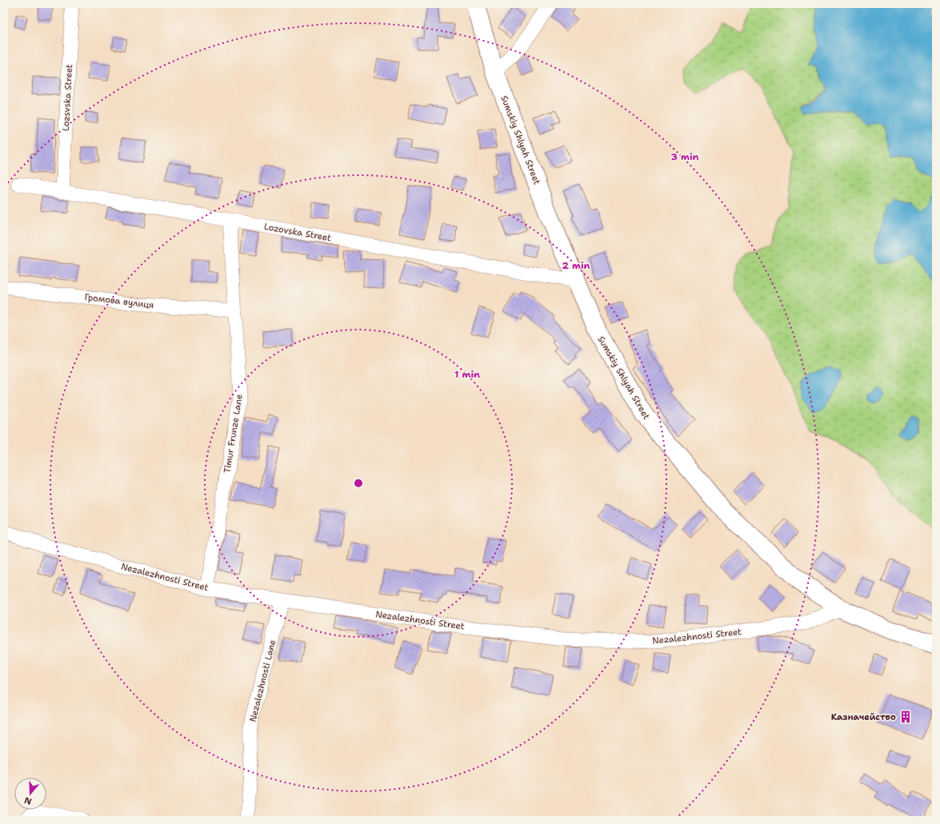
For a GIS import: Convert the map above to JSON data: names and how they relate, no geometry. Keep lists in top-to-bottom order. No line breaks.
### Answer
{"streets":{"main road":["Sumskiy Shlyah Street"],"street":["Lozsvska Street","Lozovska Street","Громова вулиця","Timur Frunze Lane","Nezalezhnosti Street","Nezalezhnosti Lane"]},"crossings":[["Lozsvska Street","Lozovska Street"],["Sumskiy Shlyah Street","Lozovska Street"],["Sumskiy Shlyah Street","Nezalezhnosti Street"],["Lozovska Street","Timur Frunze Lane"],["Громова вулиця","Timur Frunze Lane"],["Timur Frunze Lane","Nezalezhnosti Street"],["Nezalezhnosti Street","Nezalezhnosti Lane"]],"places":{"building":["Казначейство"]},"north":"bottom","rings":["3 min","2 min","1 min"]}
